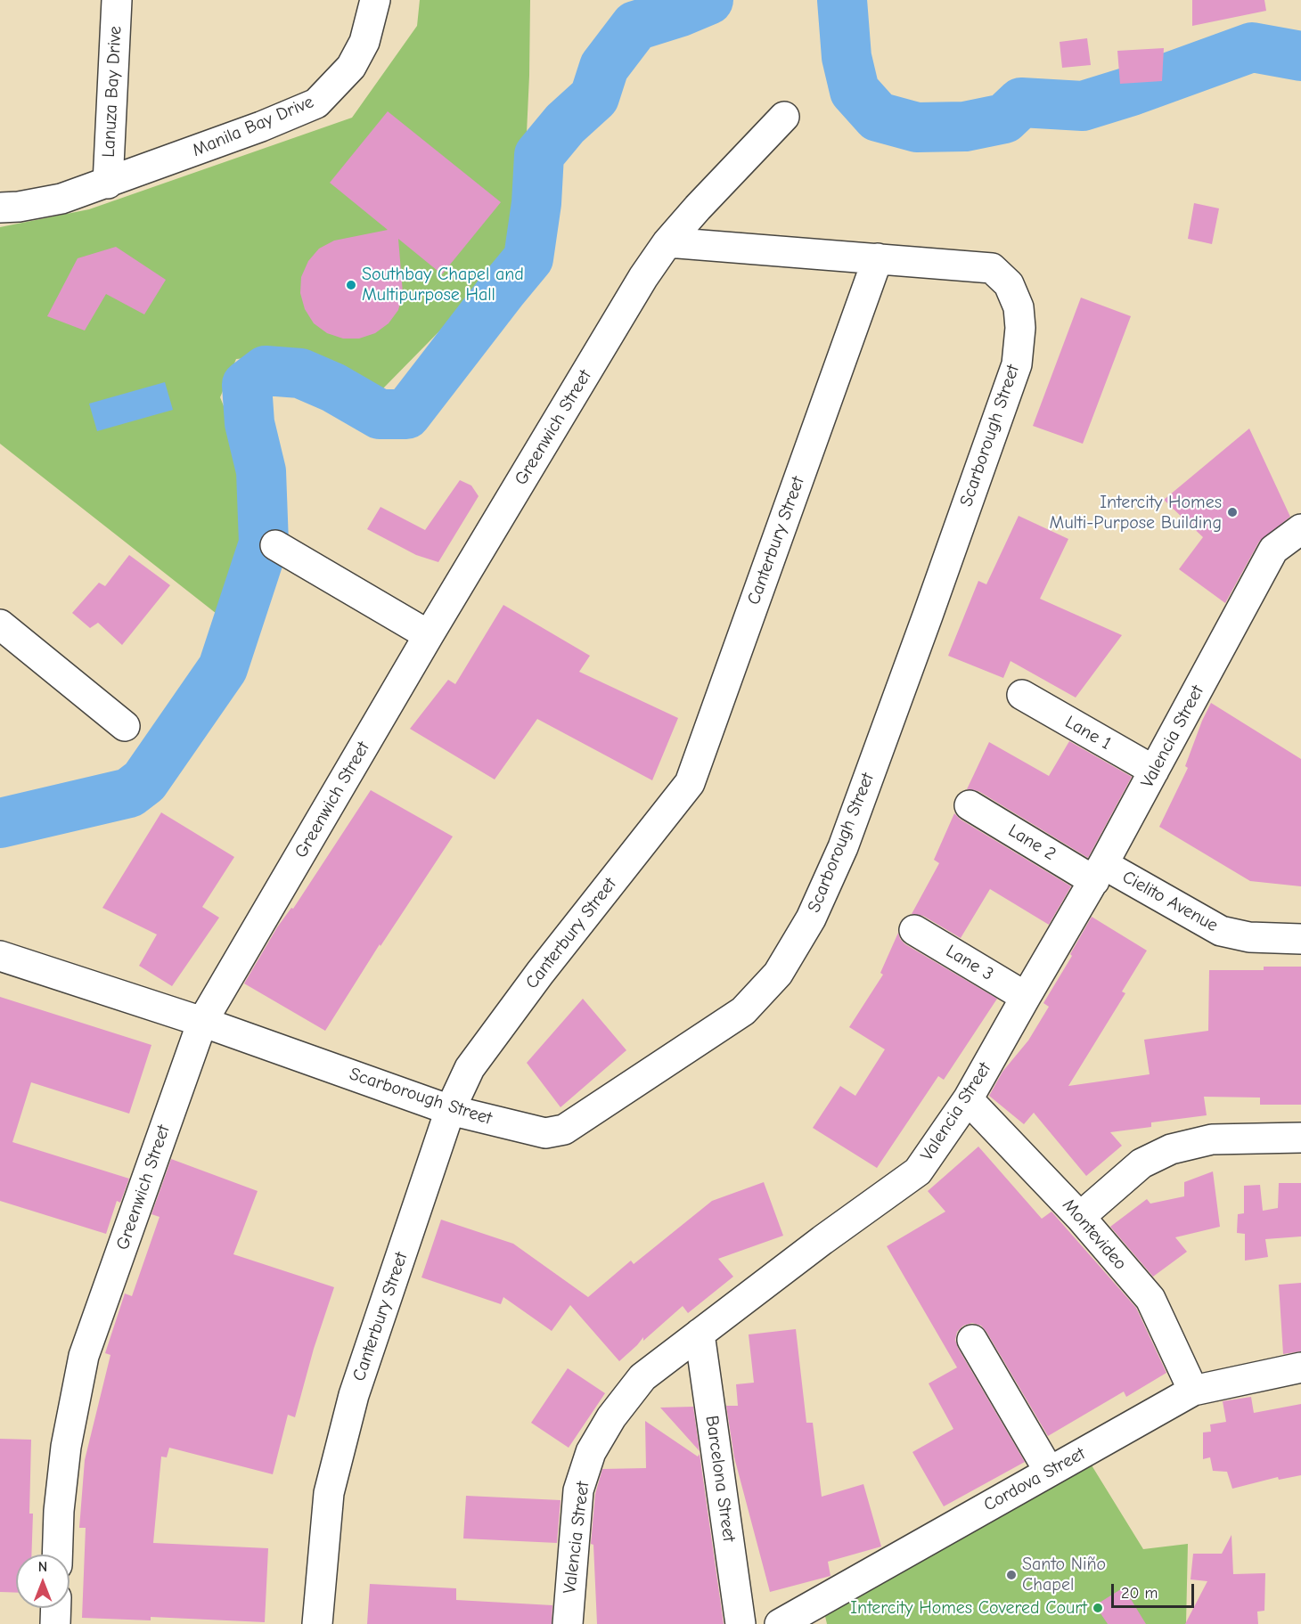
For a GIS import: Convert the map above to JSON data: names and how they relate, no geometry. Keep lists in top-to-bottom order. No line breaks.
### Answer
{"streets":{"street":["Lanuza Bay Drive","Manila Bay Drive","Greenwich Street","Scarborough Street","Canterbury Street","Lane 1","Valencia Street","Lane 2","Cielito Avenue","Lane 3","Montevideo","Barcelona Street","Cordova Street"]},"crossings":[["Lanuza Bay Drive","Manila Bay Drive"],["Greenwich Street","Scarborough Street"],["Scarborough Street","Canterbury Street"],["Lane 1","Valencia Street"],["Valencia Street","Lane 2"],["Valencia Street","Cielito Avenue"],["Valencia Street","Lane 3"],["Valencia Street","Montevideo"],["Valencia Street","Barcelona Street"],["Lane 2","Cielito Avenue"],["Montevideo","Cordova Street"]],"places":["Southbay Chapel and Multipurpose Hall","Intercity Homes Multi-Purpose Building","Santo Niño Chapel","Intercity Homes Covered Court"],"scale_bar":"20 m","north":"top"}
